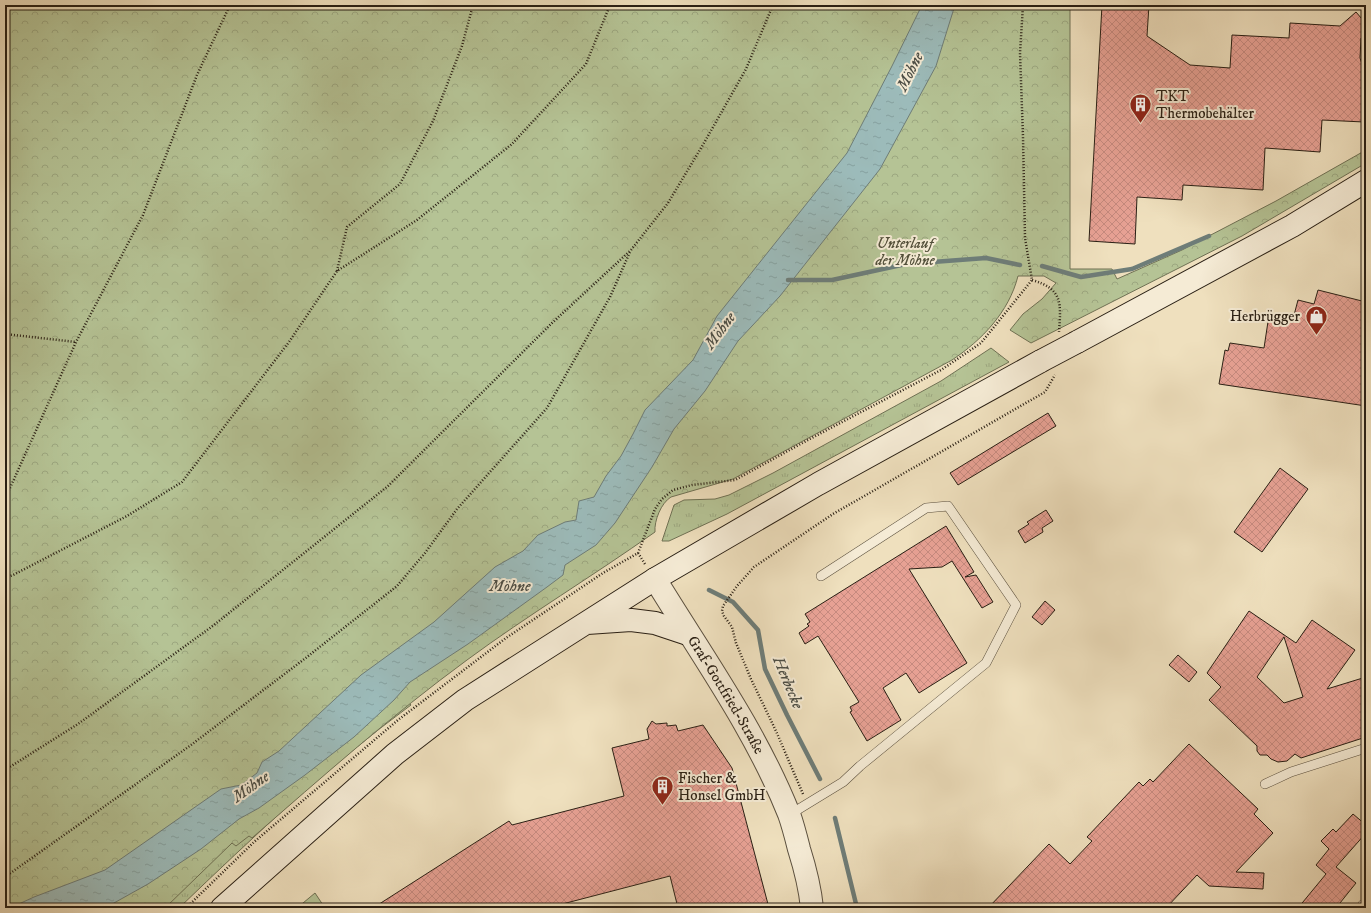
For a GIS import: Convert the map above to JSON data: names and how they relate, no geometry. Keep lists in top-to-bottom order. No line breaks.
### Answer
{"streets":{"main road":["Graf-Gottfried-Straße"]},"water":["Möhne","Herbecke"],"parks":["Unterlauf der Möhne"],"places":{"building":["TKT Thermobehälter","Fischer & Honsel GmbH"],"shop":["Herbrügger"]}}
